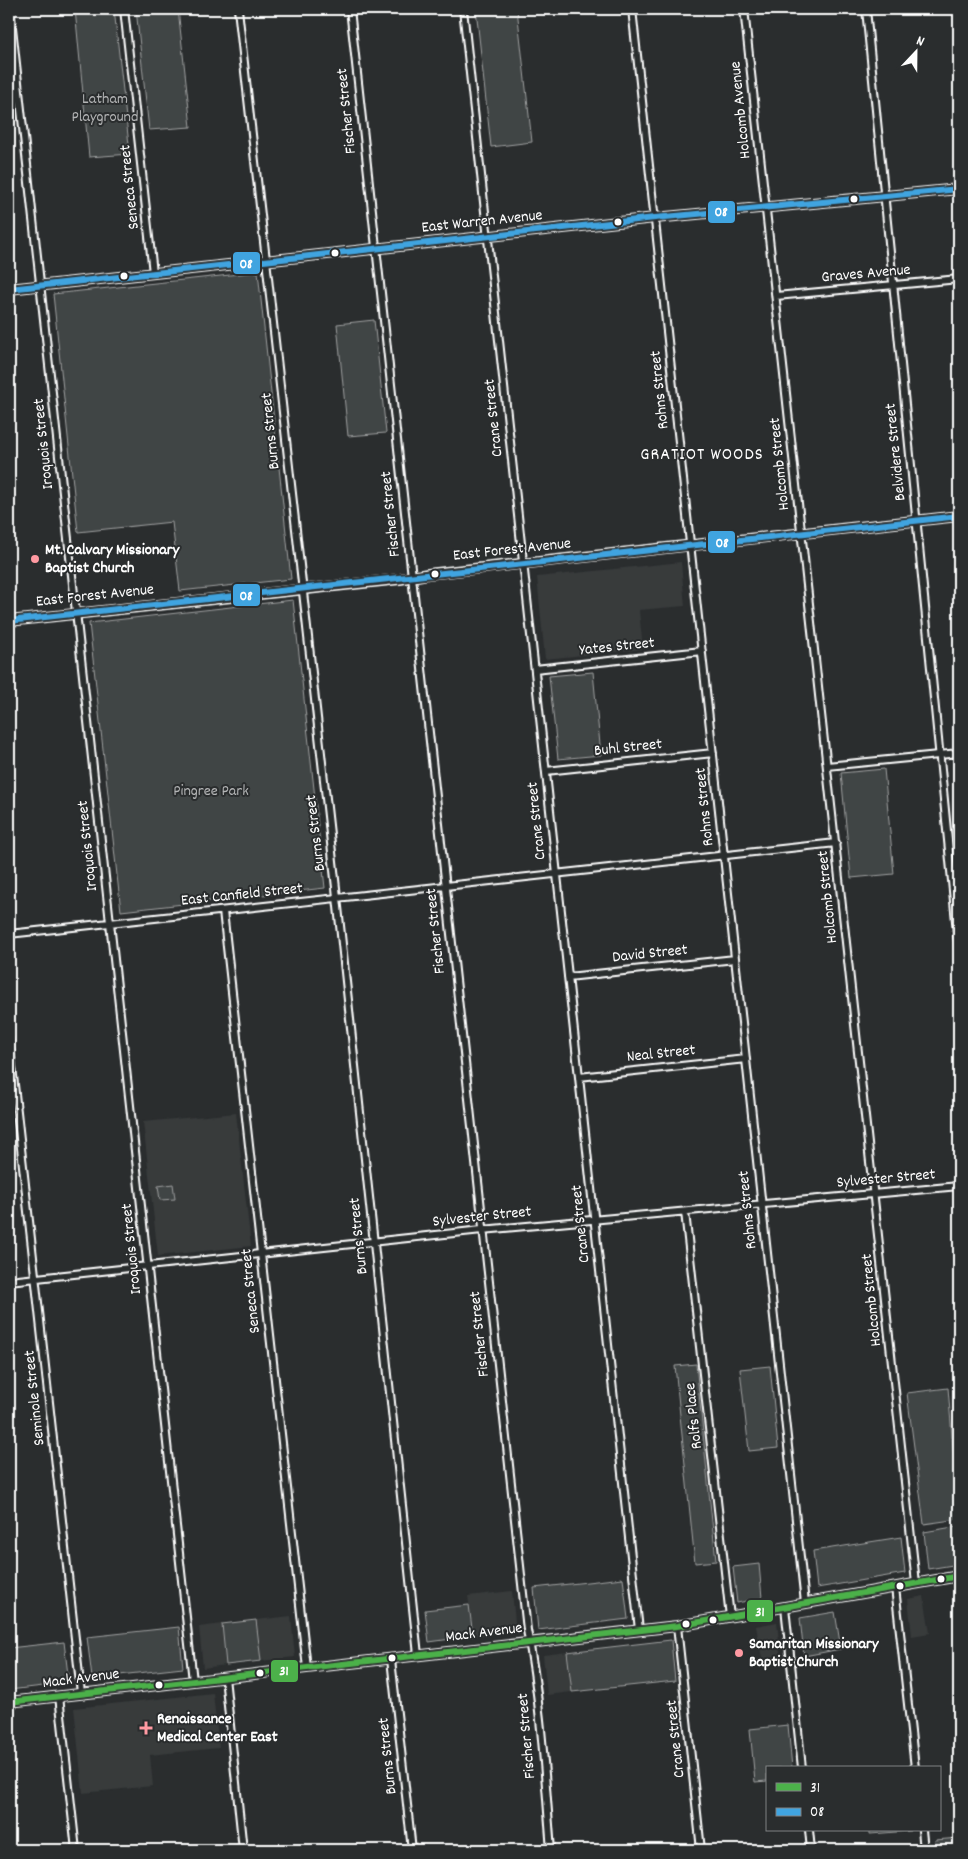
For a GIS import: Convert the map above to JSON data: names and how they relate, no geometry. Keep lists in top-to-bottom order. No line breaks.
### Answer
{"streets":{"main road":["East Warren Avenue","East Forest Avenue","Mack Avenue"],"street":["Holcomb Avenue","Fischer Street","Seneca Street","Graves Avenue","Rohns Street","Crane Street","Burns Street","Iroquois Street","Belvidere Street","Holcomb Street","Yates Street","Buhl Street","East Canfield Street","David Street","Neal Street","Sylvester Street","Seminole Street","Rolfs Place"]},"crossings":[["Holcomb Avenue","East Warren Avenue"],["Holcomb Avenue","Holcomb Street"],["Fischer Street","East Warren Avenue"],["Fischer Street","East Forest Avenue"],["Fischer Street","East Canfield Street"],["Fischer Street","Sylvester Street"],["Fischer Street","Mack Avenue"],["Seneca Street","East Warren Avenue"],["Seneca Street","East Canfield Street"],["Seneca Street","Sylvester Street"],["Seneca Street","Mack Avenue"],["East Warren Avenue","Rohns Street"],["East Warren Avenue","Crane Street"],["East Warren Avenue","Burns Street"],["East Warren Avenue","Iroquois Street"],["East Warren Avenue","Belvidere Street"],["East Warren Avenue","Holcomb Street"],["Graves Avenue","Belvidere Street"],["Graves Avenue","Holcomb Street"],["Rohns Street","East Forest Avenue"],["Rohns Street","Yates Street"],["Rohns Street","Buhl Street"],["Rohns Street","East Canfield Street"],["Rohns Street","David Street"],["Rohns Street","Neal Street"],["Rohns Street","Sylvester Street"],["Rohns Street","Mack Avenue"],["Crane Street","East Forest Avenue"],["Crane Street","Yates Street"],["Crane Street","Buhl Street"],["Crane Street","East Canfield Street"],["Crane Street","David Street"],["Crane Street","Neal Street"],["Crane Street","Sylvester Street"],["Crane Street","Mack Avenue"],["Burns Street","East Forest Avenue"],["Burns Street","East Canfield Street"],["Burns Street","Sylvester Street"],["Burns Street","Mack Avenue"],["Iroquois Street","East Forest Avenue"],["Iroquois Street","East Canfield Street"],["Iroquois Street","Sylvester Street"],["Iroquois Street","Mack Avenue"],["Belvidere Street","East Forest Avenue"],["Holcomb Street","East Forest Avenue"],["Holcomb Street","East Canfield Street"],["Holcomb Street","Sylvester Street"],["Holcomb Street","Mack Avenue"],["Sylvester Street","Seminole Street"],["Sylvester Street","Rolfs Place"],["Seminole Street","Mack Avenue"],["Rolfs Place","Mack Avenue"]],"districts":["GRATIOT WOODS"],"parks":["Latham Playground","Pingree Park"],"places":{"other":["Mt. Calvary Missionary Baptist Church","Samaritan Missionary Baptist Church"],"health":["Renaissance Medical Center East"]},"lines":["transit line 08","transit line 31"],"legend":["31","08"],"north":"top"}
